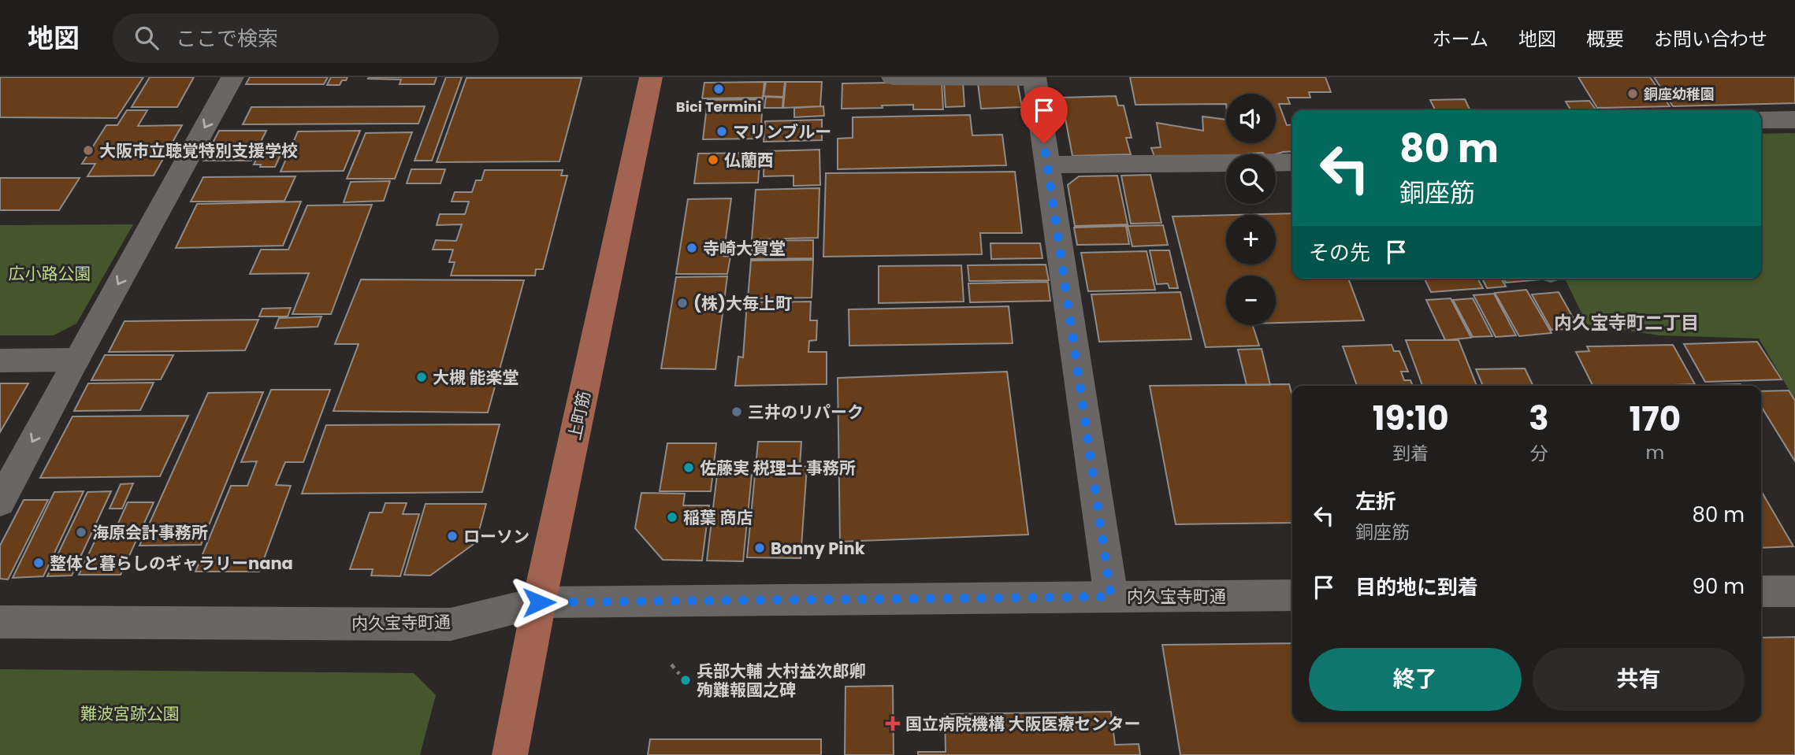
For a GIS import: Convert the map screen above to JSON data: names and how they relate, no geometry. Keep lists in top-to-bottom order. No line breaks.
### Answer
{"streets":{"main road":["上町筋"],"street":["内久宝寺町通"]},"crossings":[["上町筋","内久宝寺町通"]],"districts":["内久宝寺町二丁目"],"parks":["広小路公園","難波宮跡公園"],"places":{"other":["Bici Termini","銅座幼稚園","マリンブルー","大阪市立聴覚特別支援学校","仏蘭西","寺崎大賀堂","(株)大毎上町","大槻 能楽堂","三井のリパーク","佐藤実 税理士 事務所","稲葉 商店","海原会計事務所","ローソン","Bonny Pink","整体と暮らしのギャラリーnana","兵部大輔 大村益次郎卿 殉難報國之碑"],"health":["国立病院機構 大阪医療センター"]},"page":{"header":"地図","search":"ここで検索","nav":["ホーム","地図","概要","お問い合わせ"],"map_buttons":["+","−"],"turn":["80 m","銅座筋"],"then":"その先","eta":["19:10","到着","3","分","170","m"],"list":[{"name":"左折","note":"銅座筋","value":"80 m"},{"name":"目的地に到着","value":"90 m"}],"buttons":["終了","共有"]}}
